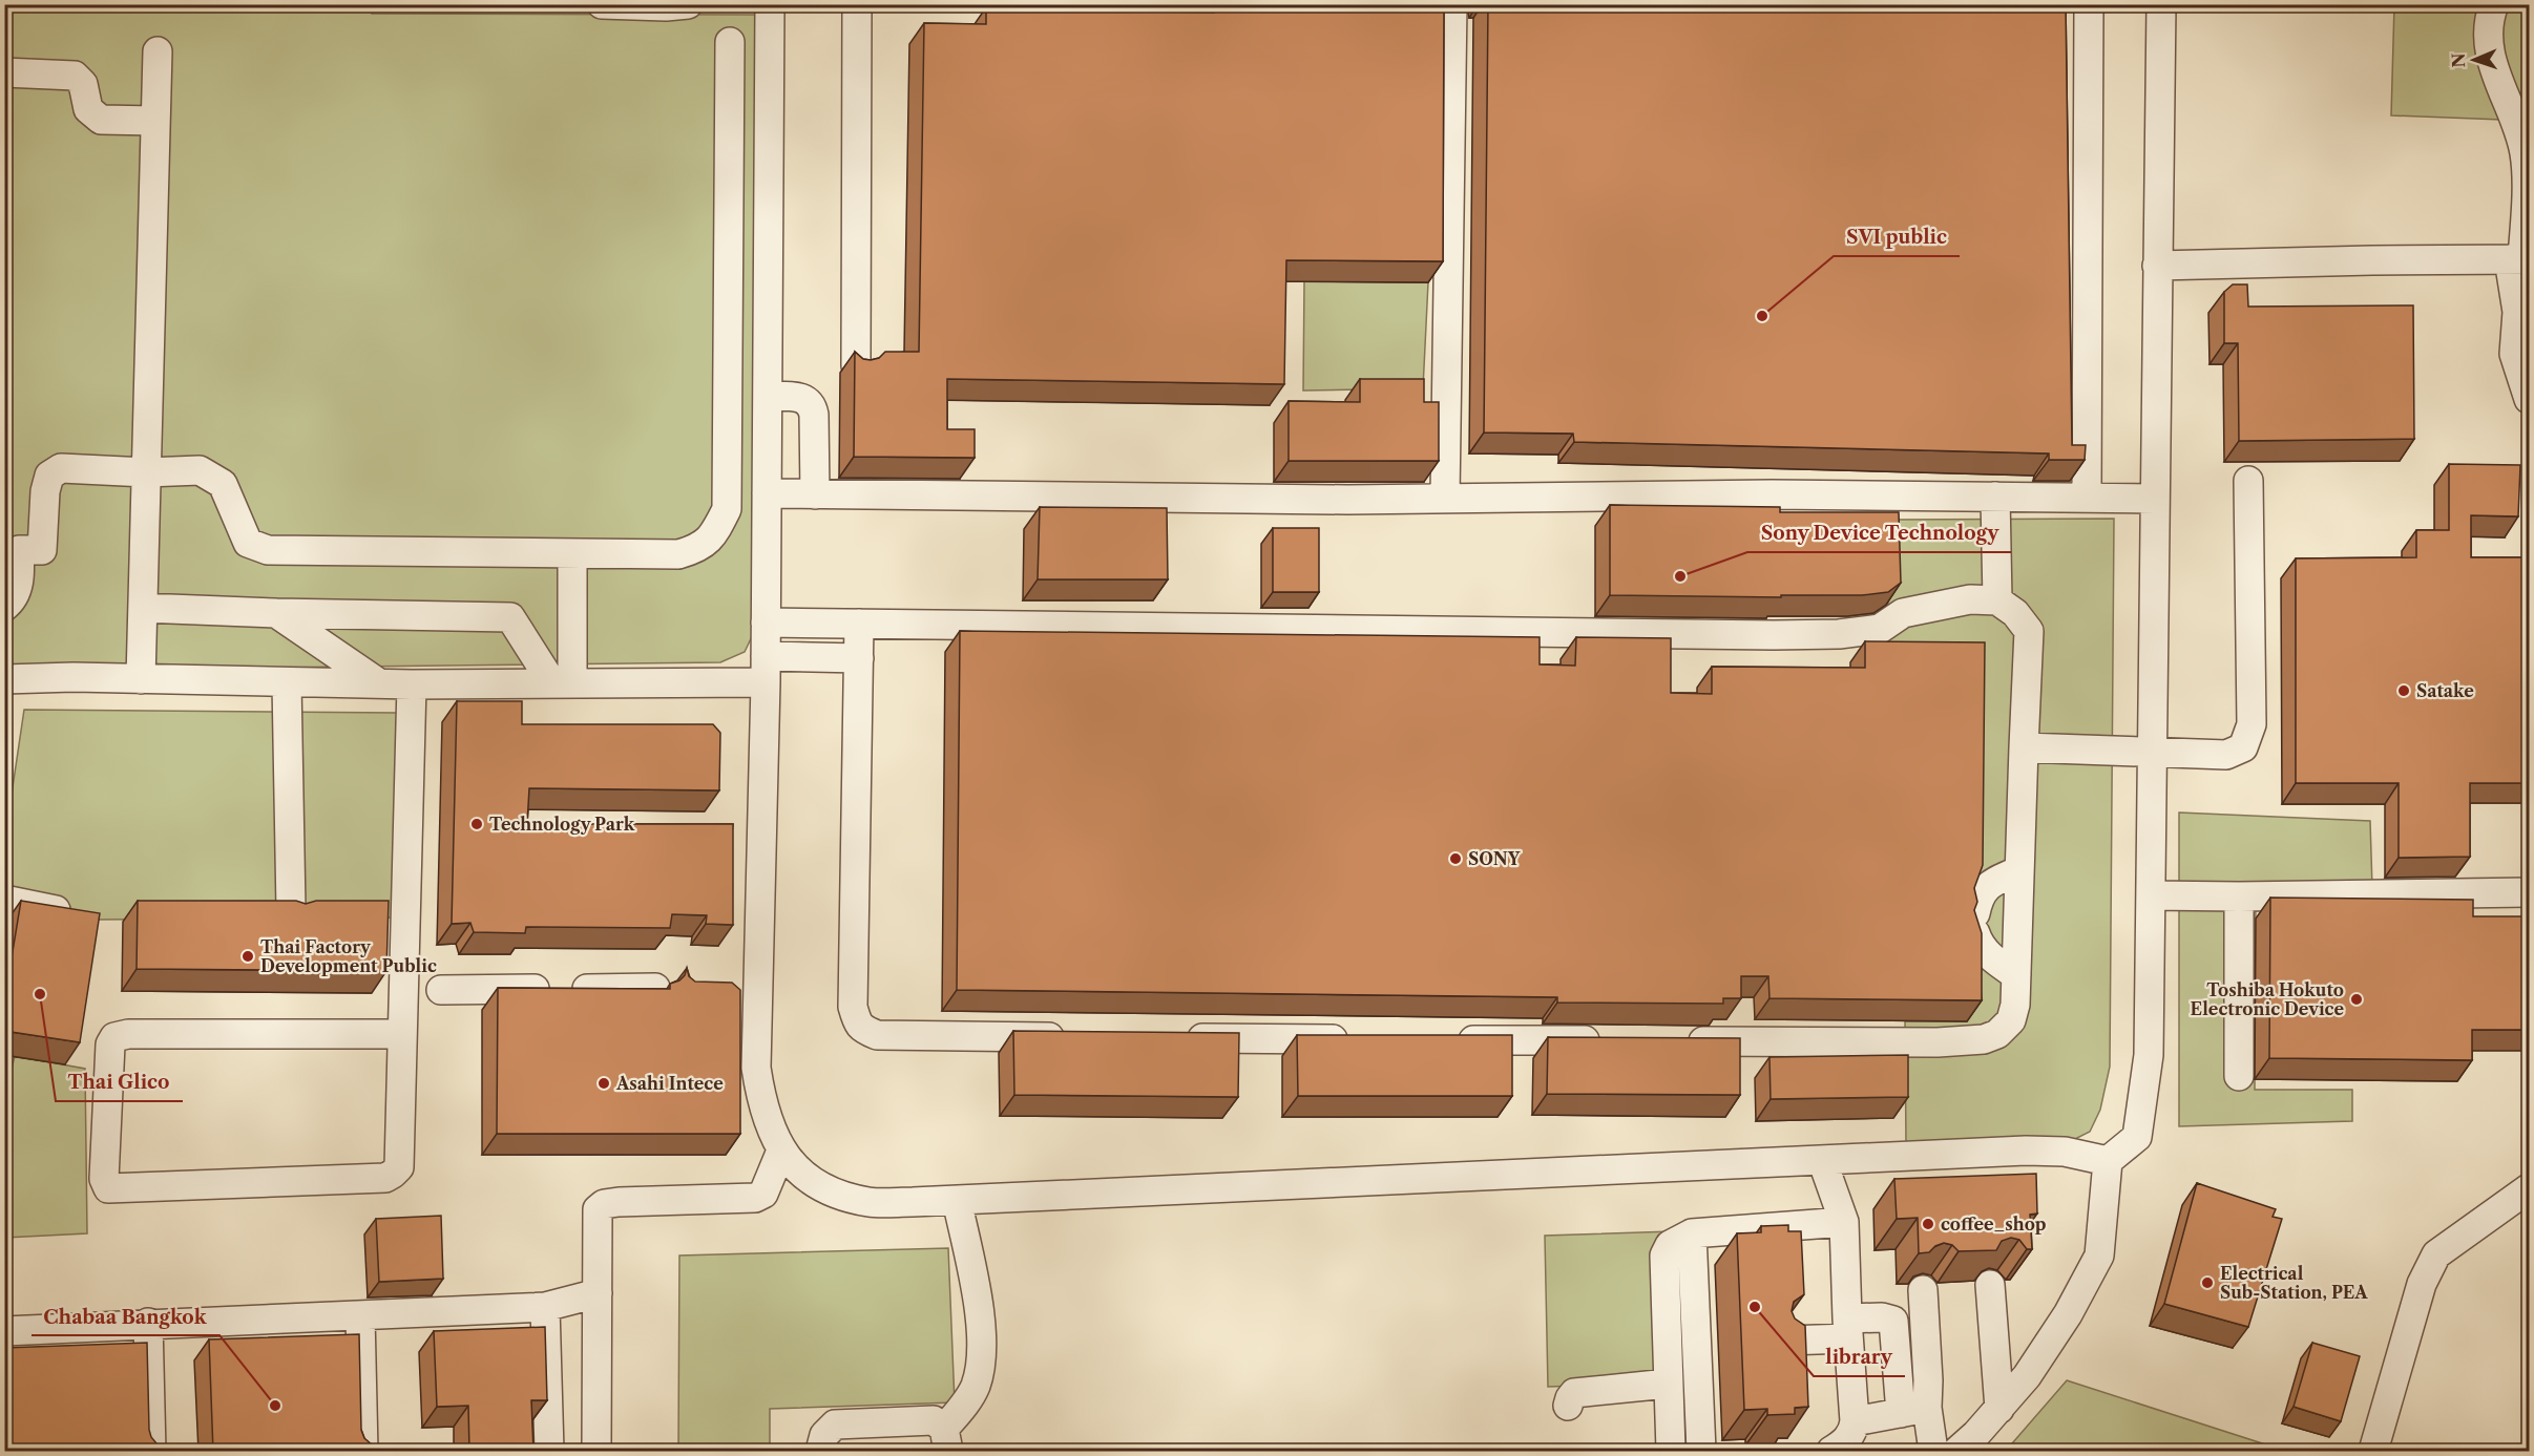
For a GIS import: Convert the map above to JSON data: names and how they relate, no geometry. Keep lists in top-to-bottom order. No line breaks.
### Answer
{"places":["SVI public","Sony Device Technology","Satake","Technology Park","SONY","Thai Factory Development Public","Thai Glico","Toshiba Hokuto Electronic Device","Asahi Intece","coffee_shop","Electrical Sub-Station, PEA","library","Chabaa Bangkok"],"north":"left"}
